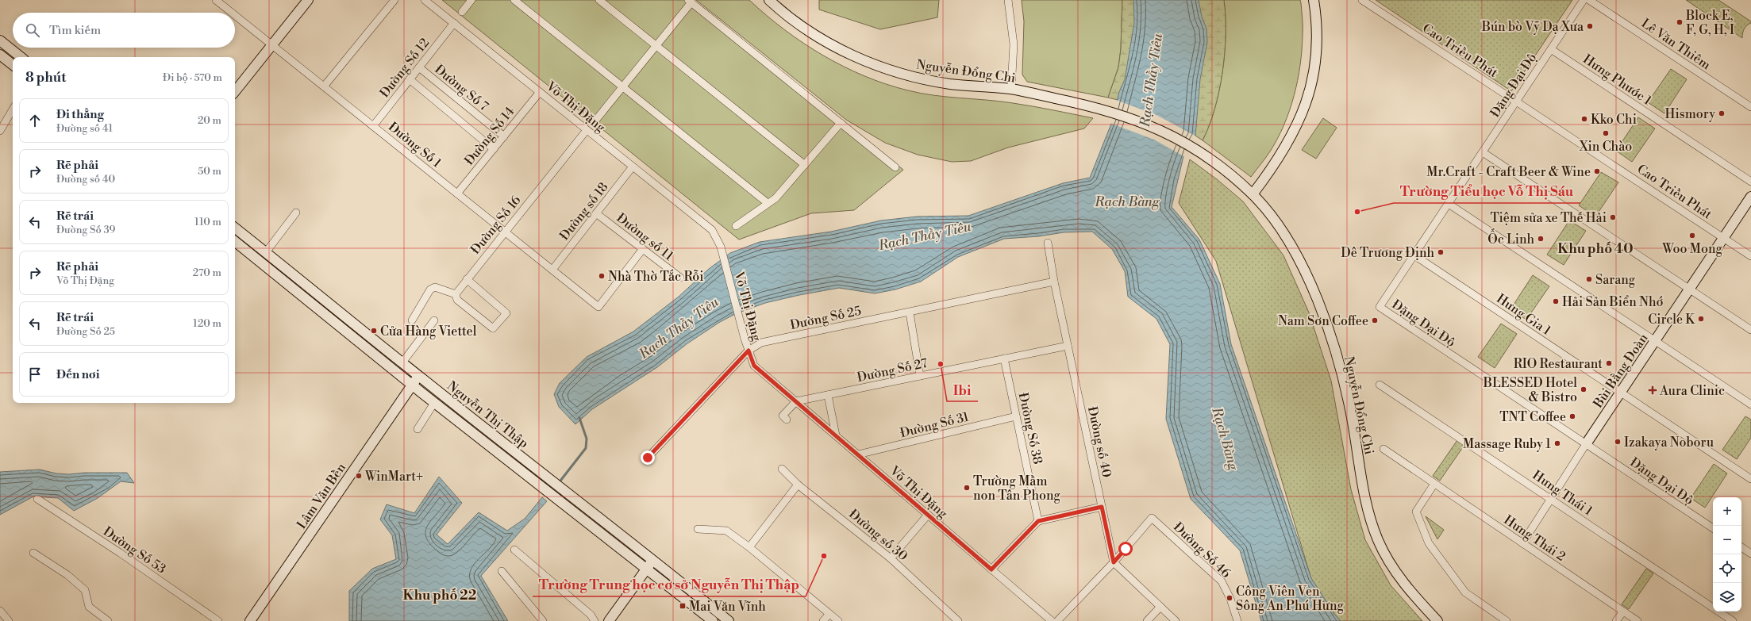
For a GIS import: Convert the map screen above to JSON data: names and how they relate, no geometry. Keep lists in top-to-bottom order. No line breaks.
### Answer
{"streets":{"street":["Lê Văn Thiêm","Cao Triều Phát","Đường Số 12","Nguyễn Đổng Chi","Hưng Phước 1","Đặng Đại Độ","Đường Số 7","Võ Thị Đặng","Đường Số 14","Đường Số 1","Đường số 18","Đường Số 16","Đường số 11","Hưng Gia 1","Đường Số 25","Đường Số 27","Bùi Bằng Đoàn","Nguyễn Thị Thập","Đường Số 31","Đường Số 38","Đường số 40","Hưng Thái 1","Lâm Văn Bền","Đường số 30","Hưng Thái 2","Đường Số 53","Đường Số 46"]},"crossings":[["Cao Triều Phát","Đặng Đại Độ"],["Cao Triều Phát","Bùi Bằng Đoàn"],["Đường Số 12","Đường Số 7"],["Đường Số 12","Võ Thị Đặng"],["Đường Số 12","Đường Số 1"],["Hưng Phước 1","Đặng Đại Độ"],["Đặng Đại Độ","Hưng Gia 1"],["Đặng Đại Độ","Bùi Bằng Đoàn"],["Đường Số 7","Đường Số 14"],["Võ Thị Đặng","Đường Số 14"],["Võ Thị Đặng","Đường số 18"],["Võ Thị Đặng","Đường Số 16"],["Võ Thị Đặng","Đường Số 25"],["Võ Thị Đặng","Đường Số 27"],["Võ Thị Đặng","Đường Số 31"],["Đường Số 14","Đường Số 1"],["Đường Số 1","Đường số 18"],["Đường Số 1","Đường Số 16"],["Đường Số 1","Đường số 11"],["Đường số 18","Đường số 11"],["Hưng Gia 1","Bùi Bằng Đoàn"],["Đường Số 25","Đường số 40"],["Đường Số 27","Đường Số 38"],["Đường Số 27","Đường số 40"],["Bùi Bằng Đoàn","Hưng Thái 1"],["Bùi Bằng Đoàn","Hưng Thái 2"],["Nguyễn Thị Thập","Lâm Văn Bền"],["Đường Số 31","Đường Số 38"],["Đường số 40","Đường Số 46"]],"districts":["Khu phố 40","Khu phố 22"],"water":["Rạch Thầy Tiêu","Rạch Bàng"],"places":{"other":["Block E, F, G, H, I","Bún bò Vỹ Dạ Xưa","Hismory","Kko Chi","Xin Chào","Mr.Craft - Craft Beer & Wine","Trường Tiểu học Vỗ Thị Sáu","Tiệm sửa xe Thế Hải","Woo Mong","Ốc Linh","Dê Trương Định","Nhà Thờ Tắc Rỗi","Sarang","Hải Sản Biển Nhớ","Circle K","Nam Sơn Coffee","Cửa Hàng Viettel","RIO Restaurant","Ibi","BLESSED Hotel & Bistro","TNT Coffee","Izakaya Noboru","Massage Ruby 1","WinMart+","Trường Mầm non Tân Phong","Trường Trung học cơ sở Nguyễn Thị Thập","Công Viên Ven Sông An Phú Hưng"],"health":["Aura Clinic"],"transit":["Mai Văn Vĩnh"]},"page":{"search":"Tìm kiếm","heading":["8 phút","Đi bộ · 570 m"],"list":[["Đi thẳng","Đường số 41","20 m"],["Rẽ phải","Đường số 40","50 m"],["Rẽ trái","Đường Số 39","110 m"],["Rẽ phải","Võ Thị Đặng","270 m"],["Rẽ trái","Đường Số 25","120 m"],"Đến nơi"],"map_buttons":["+","−"]}}
